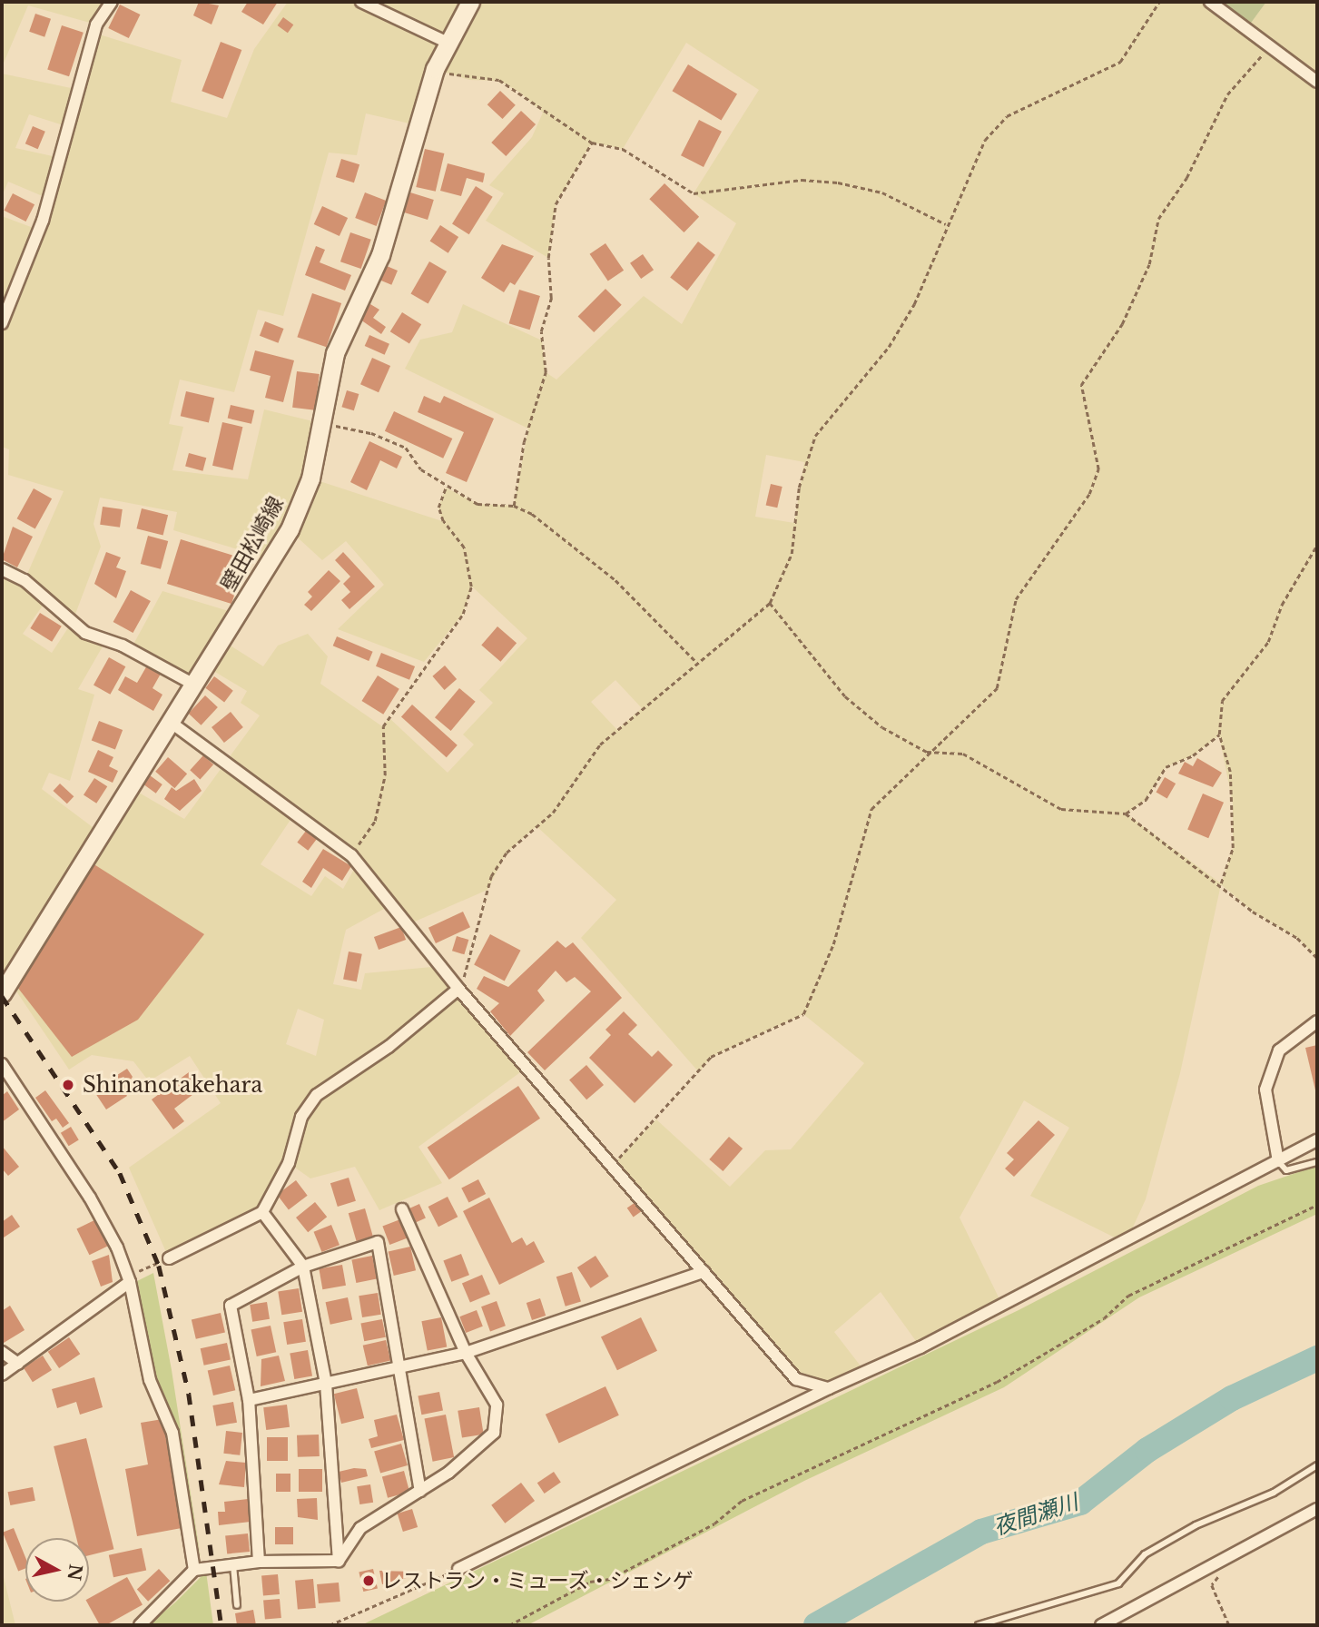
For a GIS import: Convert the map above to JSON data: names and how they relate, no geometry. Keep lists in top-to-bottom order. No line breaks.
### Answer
{"streets":{"main road":["壁田松崎線"]},"water":["夜間瀬川"],"places":["Shinanotakehara","レストラン・ミューズ・シェシゲ"],"north":"right"}
